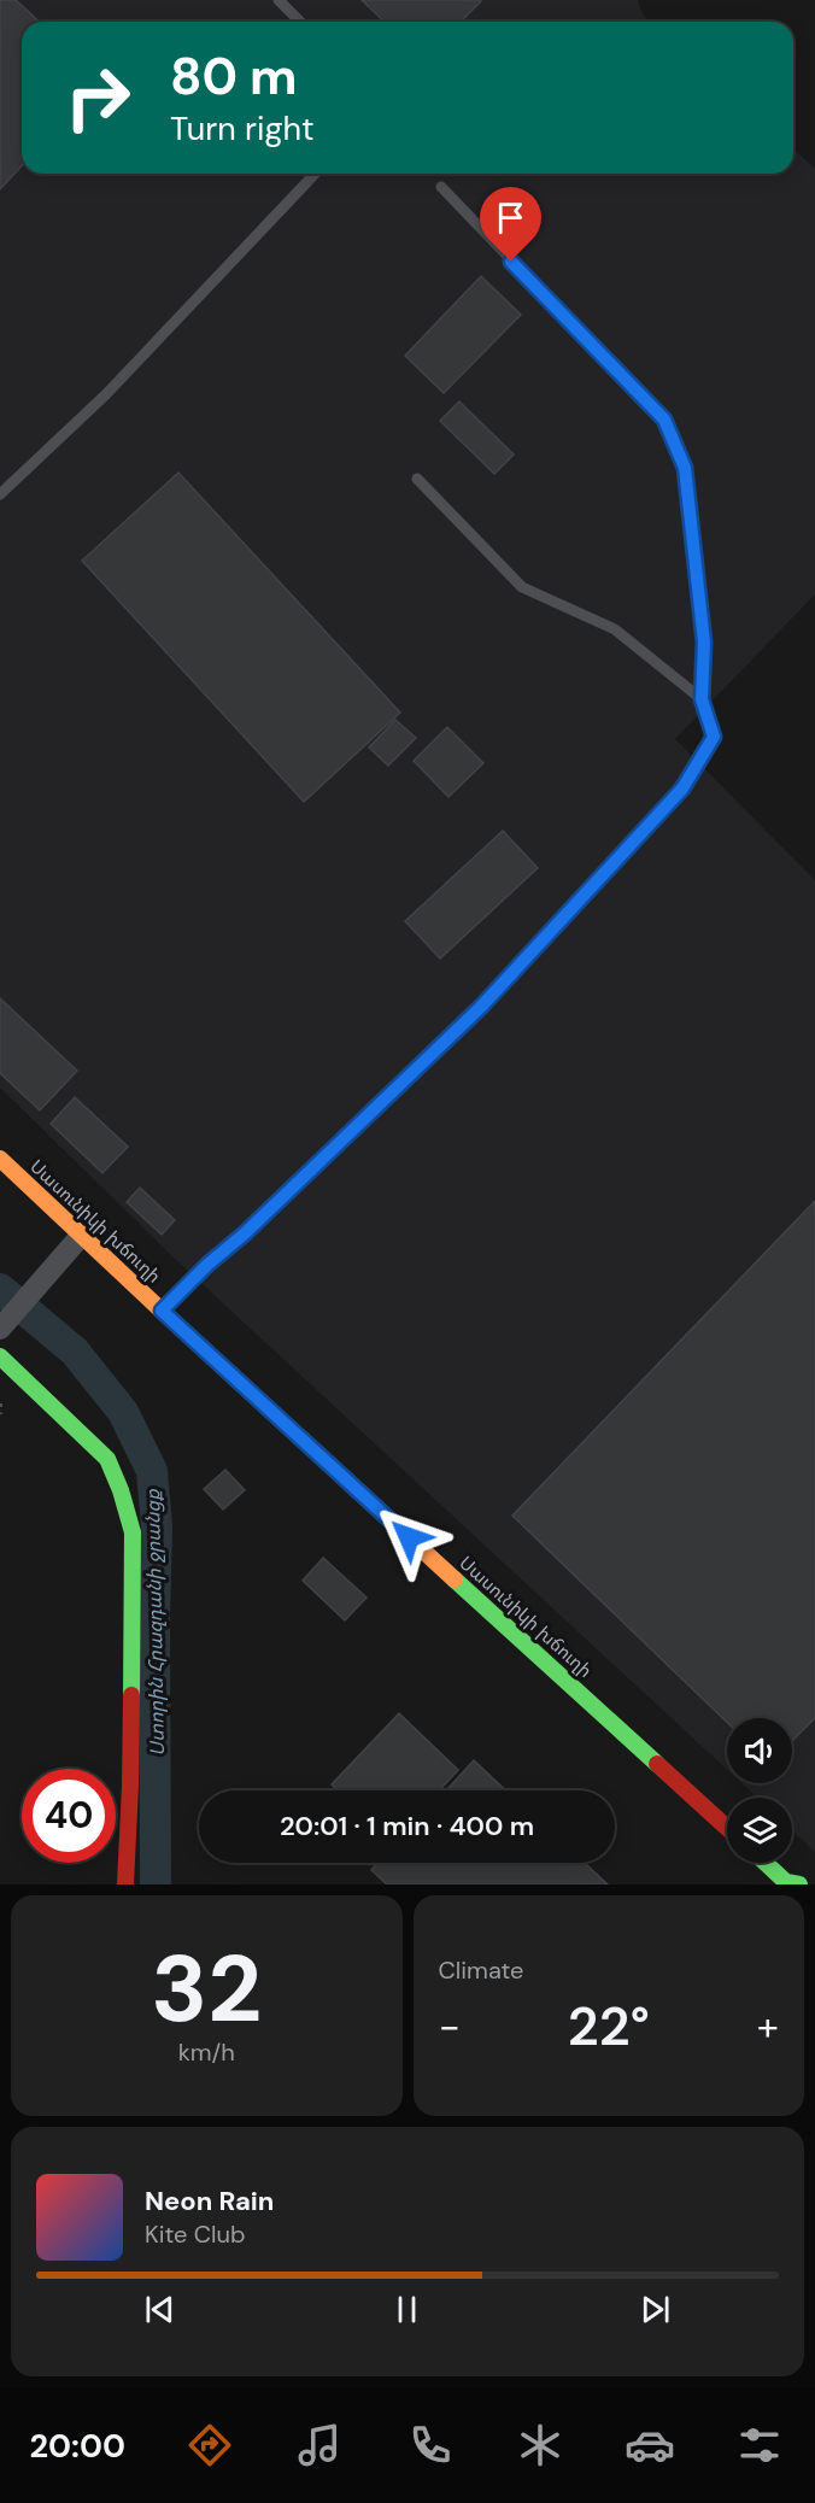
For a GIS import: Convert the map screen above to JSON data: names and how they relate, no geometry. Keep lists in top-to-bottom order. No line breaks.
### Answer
{"streets":{"street":["Սասունիկի խճուղի"]},"water":["Ստորին Հրազդանի ջրանցք"],"page":{"turn":["80 m","Turn right"],"limit":"40","trip":"20:01 · 1 min · 400 m","tile":[["32","km/h"],"Climate"],"heat":["−","22°","+"],"song":["Neon Rain","Kite Club"],"tabs":"20:00"}}
